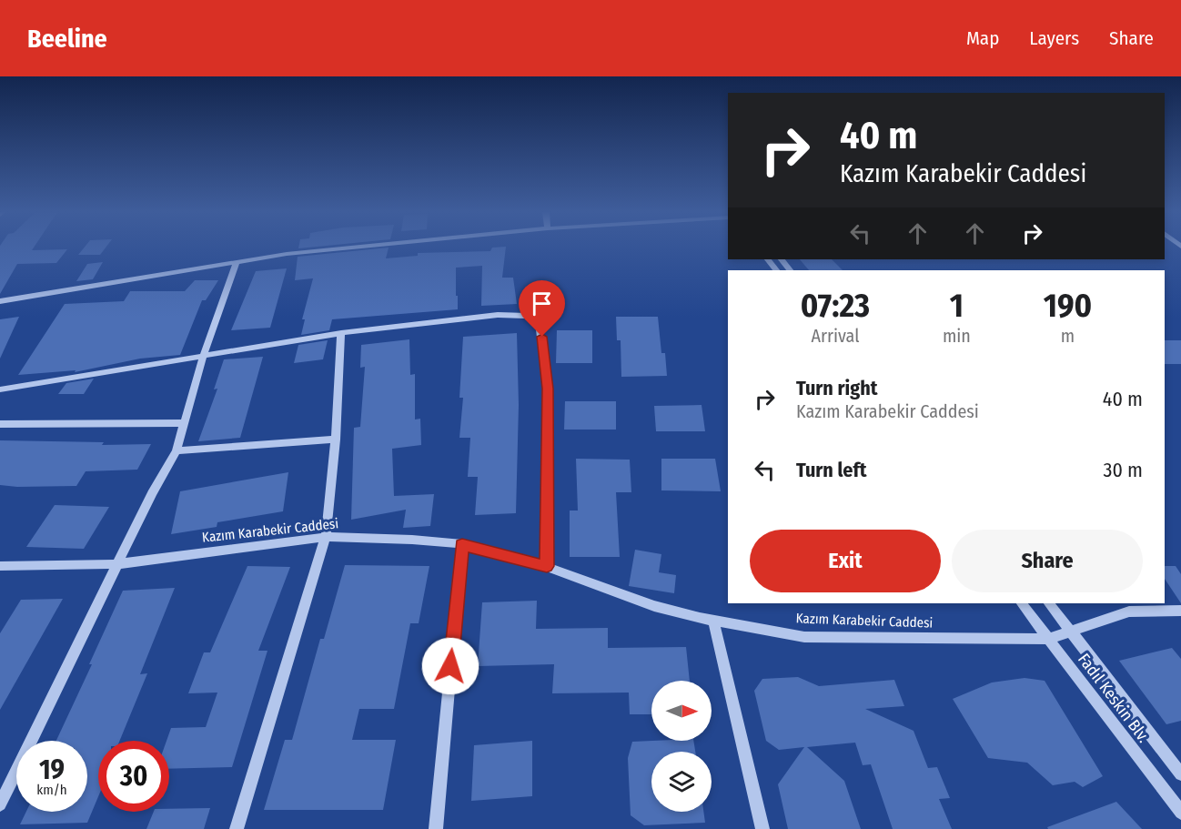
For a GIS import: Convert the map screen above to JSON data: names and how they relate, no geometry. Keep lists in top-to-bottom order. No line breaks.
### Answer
{"streets":{"street":["Kazım Karabekir Caddesi","Fadıl Keskin Blv."]},"crossings":[["Kazım Karabekir Caddesi","Fadıl Keskin Blv."]],"north":"right","page":{"header":"Beeline","nav":["Map","Layers","Share"],"turn":["40 m","Kazım Karabekir Caddesi"],"eta":["07:23","Arrival","1","min","190","m"],"list":[{"name":"Turn right","note":"Kazım Karabekir Caddesi","value":"40 m"},{"name":"Turn left","value":"30 m"}],"buttons":["Exit","Share"],"speed":"19 km/h","limit":"30"}}
